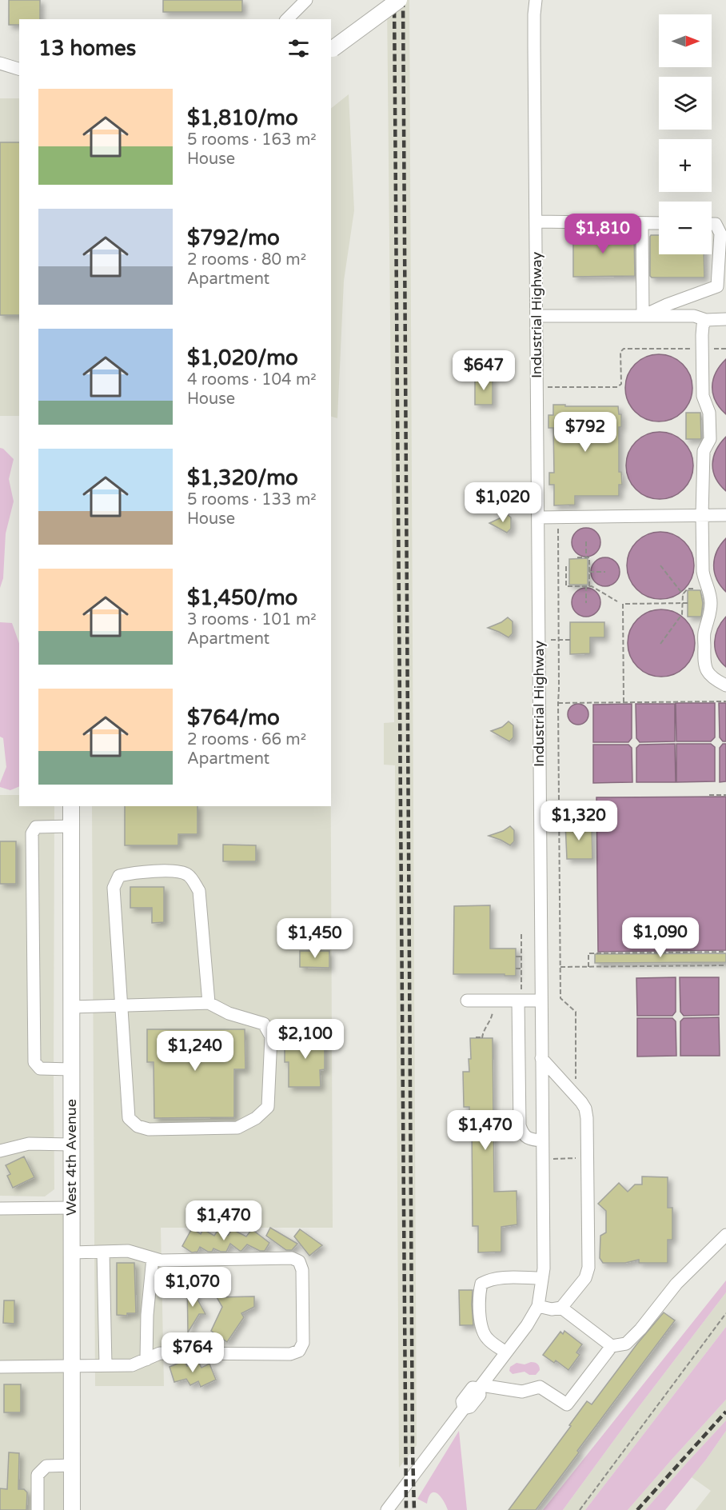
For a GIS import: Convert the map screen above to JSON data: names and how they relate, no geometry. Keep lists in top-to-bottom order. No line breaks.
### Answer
{"streets":{"main road":["West 4th Avenue"],"street":["Industrial Highway"]},"north":"right","page":{"map_buttons":["+","−"],"heading":"13 homes","list":[{"name":"$1,810/mo","note":"5 rooms · 163 m² · House"},{"name":"$792/mo","note":"2 rooms · 80 m² · Apartment"},{"name":"$1,020/mo","note":"4 rooms · 104 m² · House"},{"name":"$1,320/mo","note":"5 rooms · 133 m² · House"},{"name":"$1,450/mo","note":"3 rooms · 101 m² · Apartment"},{"name":"$764/mo","note":"2 rooms · 66 m² · Apartment"}],"price":["$1,810","$647","$792","$1,020","$1,320","$1,090","$1,450","$2,100","$1,240","$1,470","$1,470","$1,070","$764"]}}
